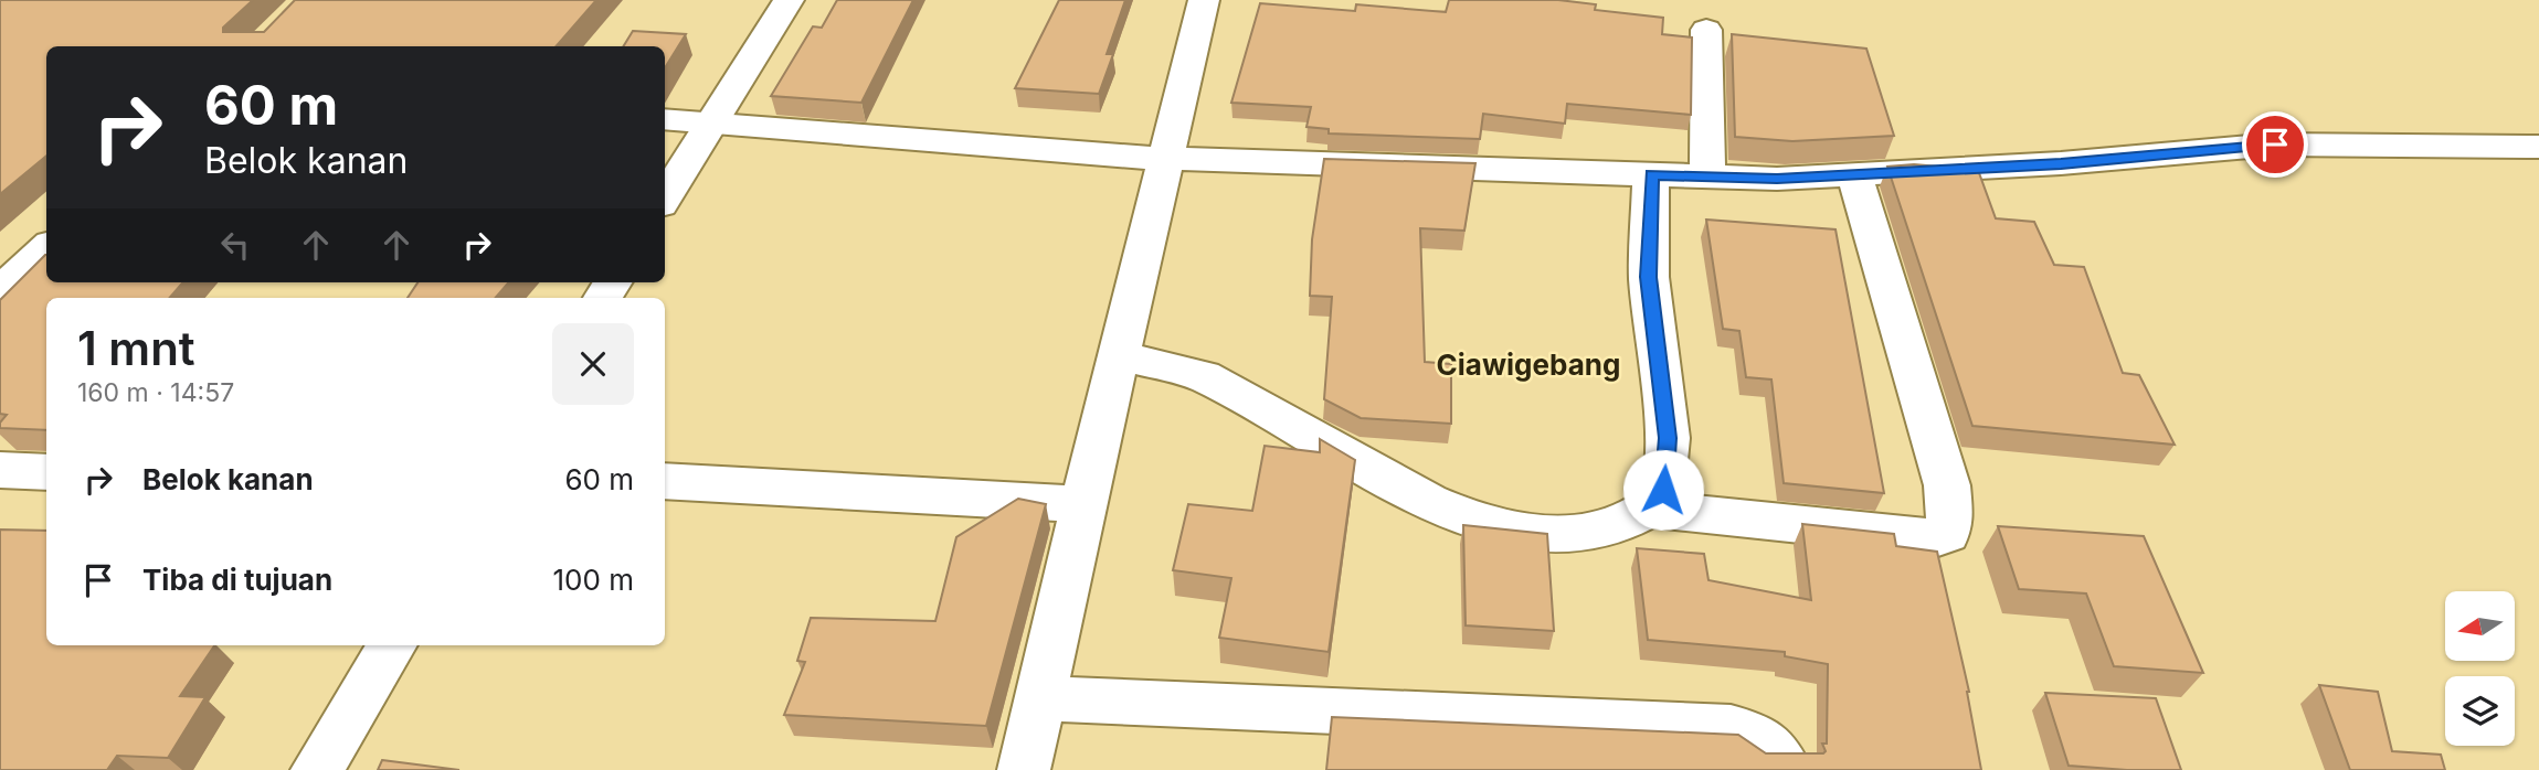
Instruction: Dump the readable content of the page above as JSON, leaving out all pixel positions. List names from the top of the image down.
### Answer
{
  "districts": ["Ciawigebang"],
  "north": "left",
  "page": {
    "turn": ["60 m", "Belok kanan"],
    "heading": ["1 mnt", "160 m · 14:57"],
    "list": [
      {
        "name": "Belok kanan",
        "value": "60 m"
      },
      {
        "name": "Tiba di tujuan",
        "value": "100 m"
      }
    ]
  }
}
